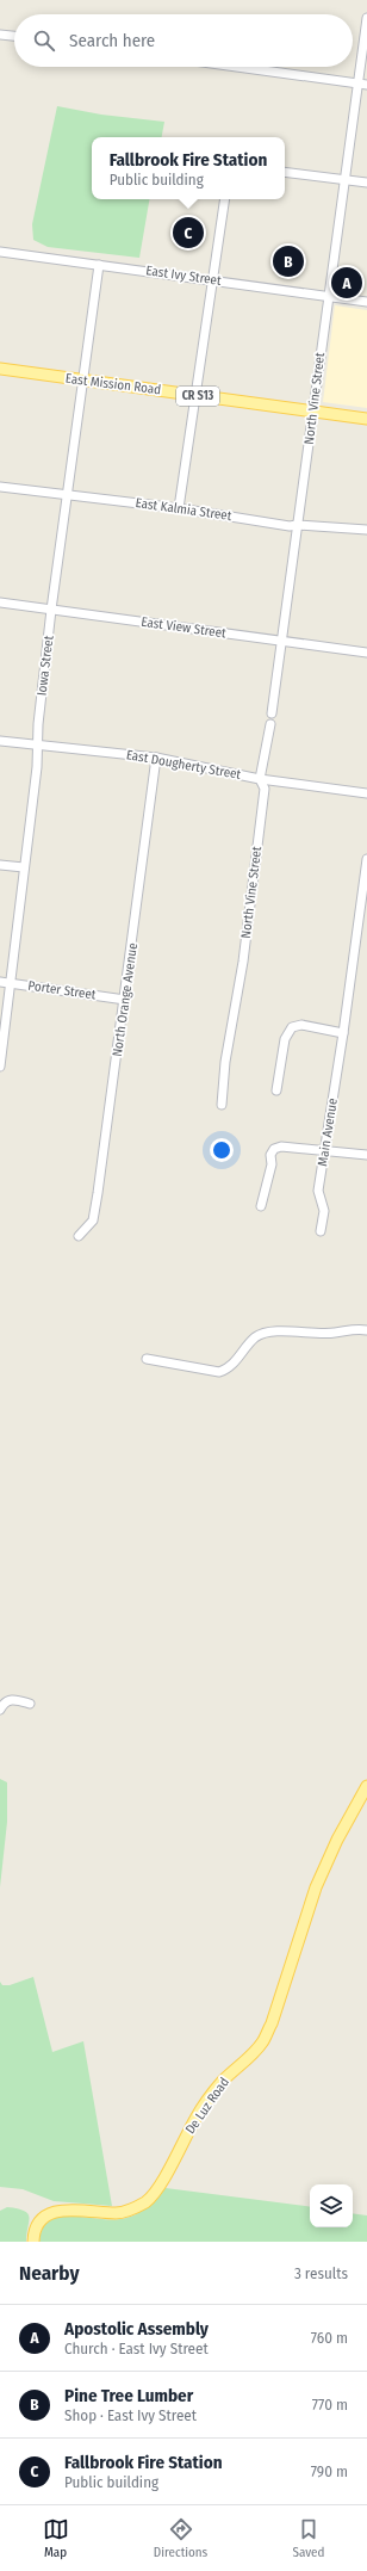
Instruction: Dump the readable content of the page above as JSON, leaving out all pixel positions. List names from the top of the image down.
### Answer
{
  "streets": {
    "main road": ["East Mission Road", "CR S13", "De Luz Road"],
    "street": [
      "East Ivy Street",
      "North Vine Street",
      "East Kalmia Street",
      "East View Street",
      "Iowa Street",
      "East Dougherty Street",
      "Porter Street",
      "North Orange Avenue",
      "Main Avenue"
    ]
  },
  "crossings": [
    ["East Ivy Street", "North Vine Street"],
    ["East Ivy Street", "Iowa Street"],
    ["East Mission Road", "North Vine Street"],
    ["East Mission Road", "Iowa Street"],
    ["North Vine Street", "East Kalmia Street"],
    ["North Vine Street", "East View Street"],
    ["North Vine Street", "East Dougherty Street"],
    ["East Kalmia Street", "Iowa Street"],
    ["East View Street", "Iowa Street"],
    ["Iowa Street", "East Dougherty Street"],
    ["Iowa Street", "Porter Street"],
    ["East Dougherty Street", "North Orange Avenue"],
    ["Porter Street", "North Orange Avenue"]
  ],
  "page": {
    "search": "Search here",
    "popup": ["Fallbrook Fire Station", "Public building"],
    "pins": ["C", "B", "A"],
    "heading": ["Nearby", "3 results"],
    "list": [
      {
        "mark": "A",
        "name": "Apostolic Assembly",
        "note": "Church · East Ivy Street",
        "value": "760 m"
      },
      {
        "mark": "B",
        "name": "Pine Tree Lumber",
        "note": "Shop · East Ivy Street",
        "value": "770 m"
      },
      {
        "mark": "C",
        "name": "Fallbrook Fire Station",
        "note": "Public building",
        "value": "790 m"
      }
    ],
    "nav": ["Map", "Directions", "Saved"]
  }
}
